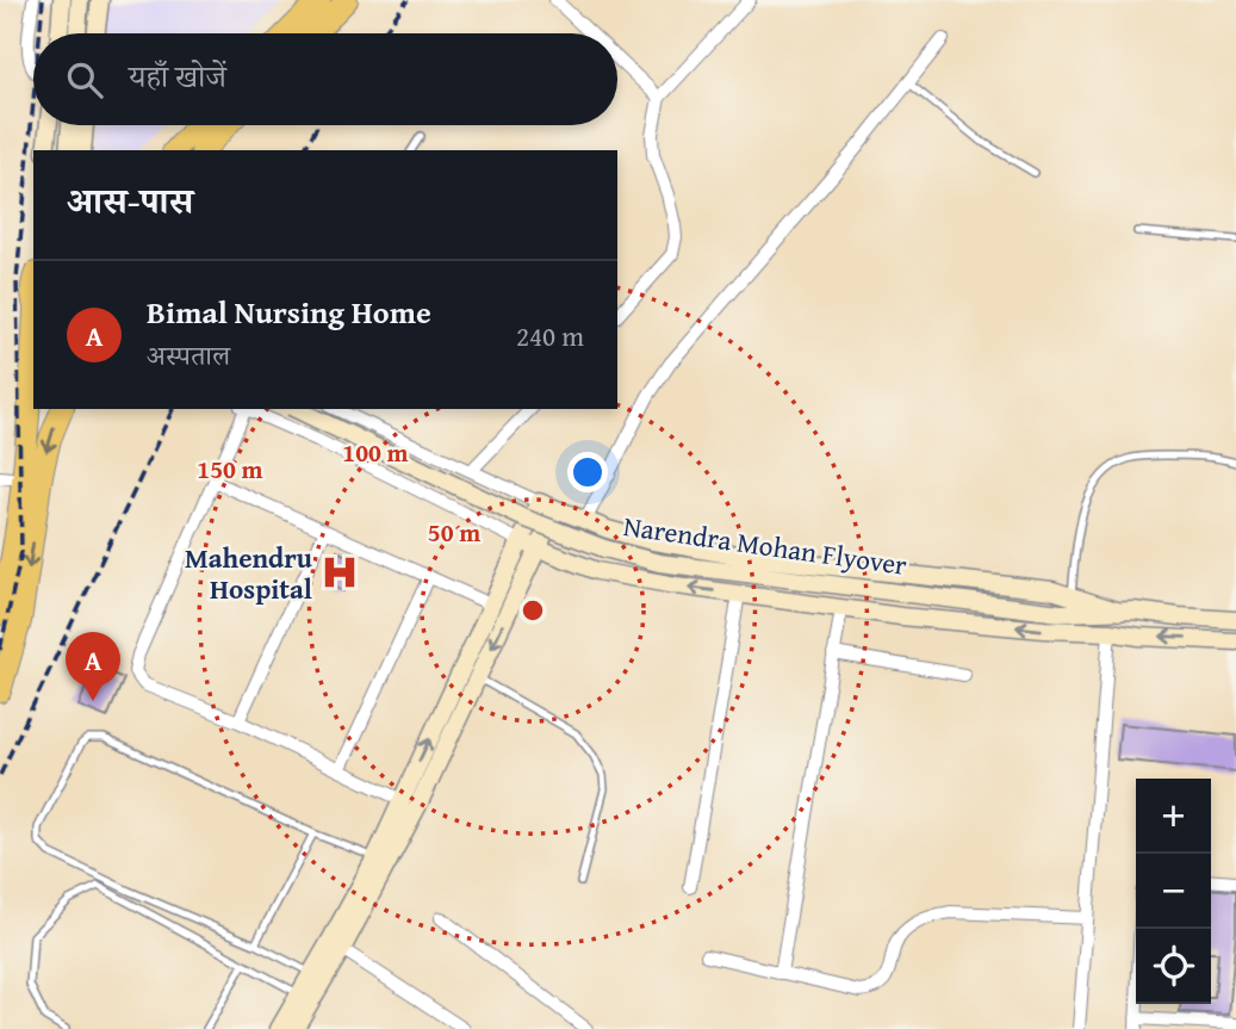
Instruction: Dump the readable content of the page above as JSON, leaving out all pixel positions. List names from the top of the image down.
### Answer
{
  "streets": {
    "street": ["Narendra Mohan Flyover"]
  },
  "places": {
    "hospital": ["Mahendru Hospital"]
  },
  "page": {
    "search": "यहाँ खोजें",
    "heading": "आस-पास",
    "list": [
      {
        "mark": "A",
        "name": "Bimal Nursing Home",
        "note": "अस्पताल",
        "value": "240 m"
      }
    ],
    "pins": "A",
    "map_buttons": ["+", "−"]
  },
  "rings": ["100 m", "150 m", "50 m"]
}
